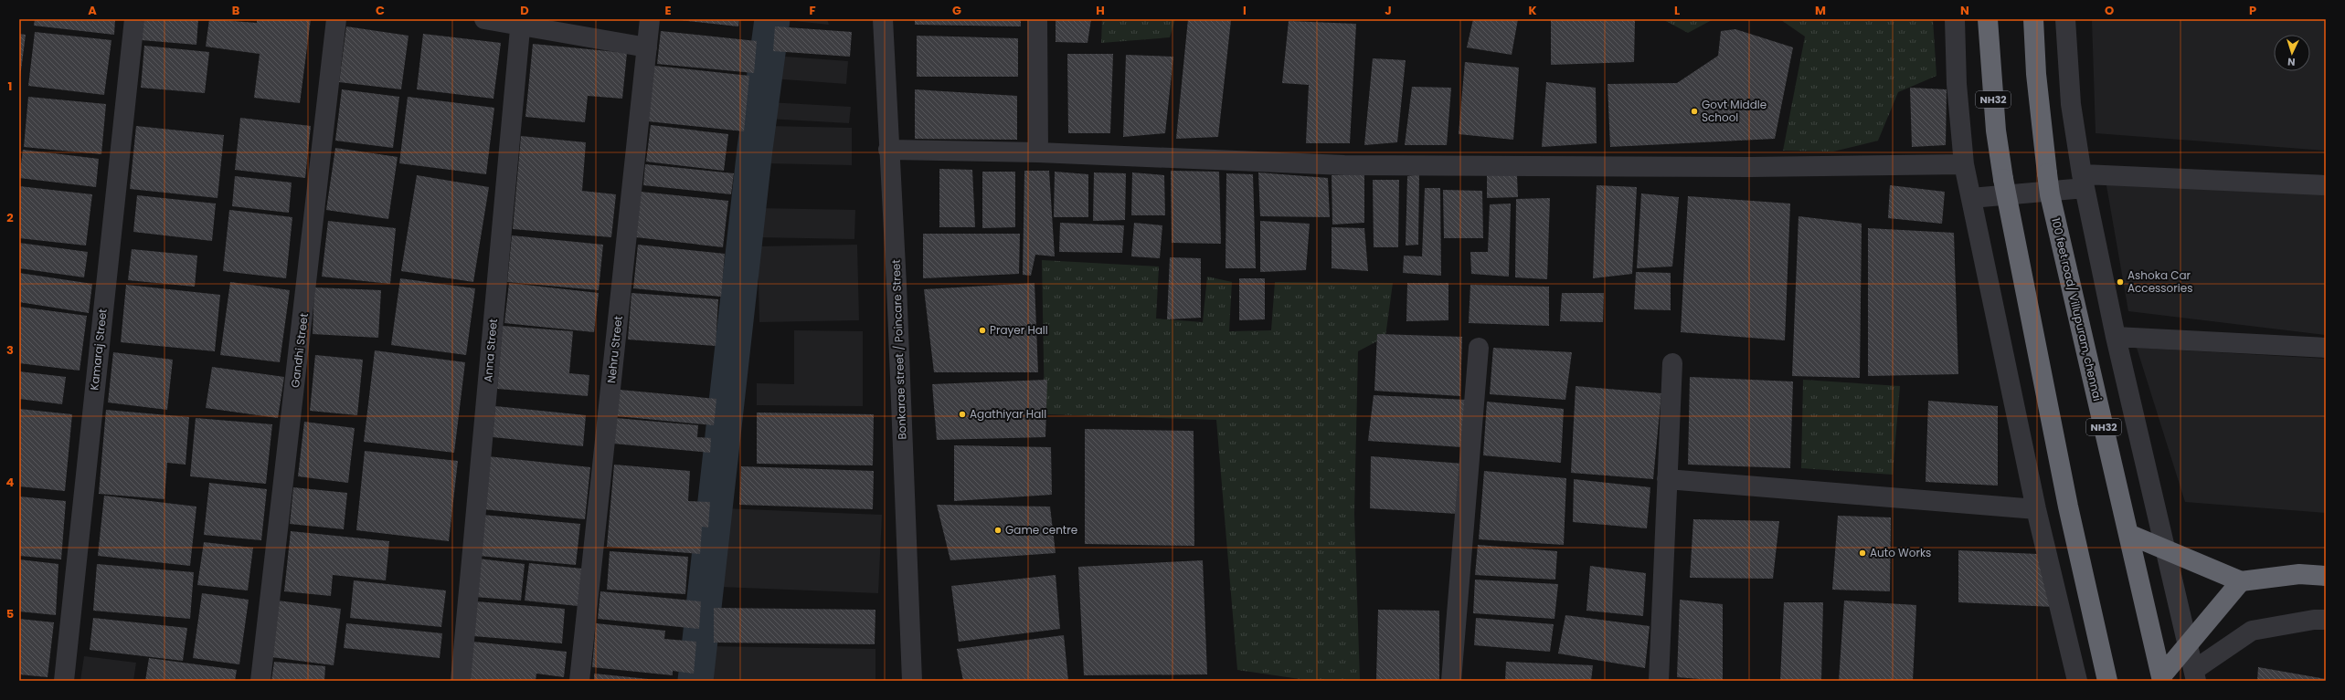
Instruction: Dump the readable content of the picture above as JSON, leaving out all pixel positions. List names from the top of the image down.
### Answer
{
  "streets": {
    "highway": ["NH32", "100 feet road/ Villupuram, chennai"],
    "street": [
      "Kamaraj Street",
      "Nehru Street",
      "Bonkarae street / Poincare Street",
      "Gandhi Street",
      "Anna Street"
    ]
  },
  "places": [
    "Govt Middle School",
    "Ashoka Car Accessories",
    "Prayer Hall",
    "Agathiyar Hall",
    "Game centre",
    "Auto Works"
  ],
  "north": "bottom",
  "grid": {
    "columns": [
      "A",
      "B",
      "C",
      "D",
      "E",
      "F",
      "G",
      "H",
      "I",
      "J",
      "K",
      "L",
      "M",
      "N",
      "O",
      "P"
    ],
    "rows": [
      "1",
      "2",
      "3",
      "4",
      "5"
    ]
  }
}
